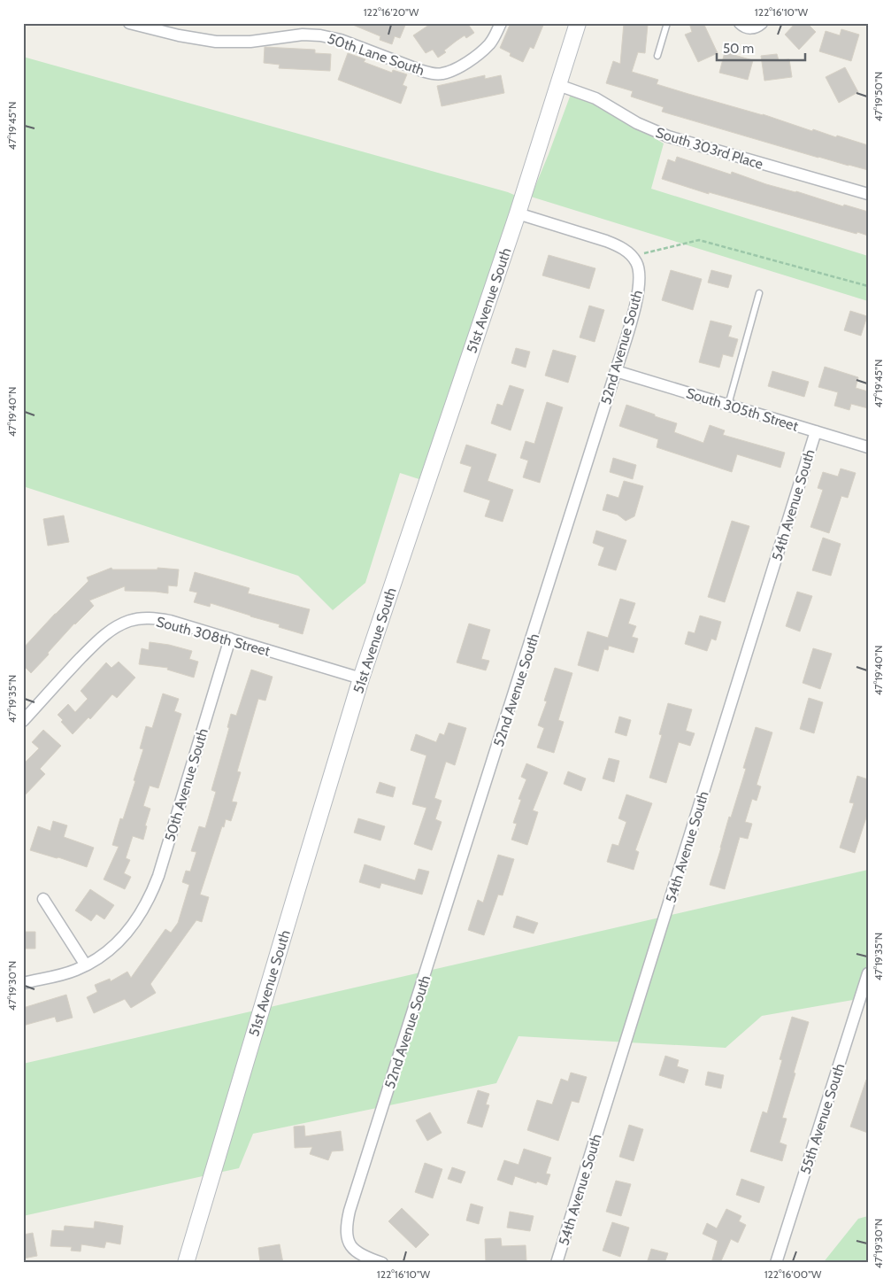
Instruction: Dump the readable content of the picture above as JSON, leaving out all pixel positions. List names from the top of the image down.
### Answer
{
  "streets": {
    "main road": ["51st Avenue South"],
    "street": [
      "50th Lane South",
      "South 303rd Place",
      "52nd Avenue South",
      "South 305th Street",
      "54th Avenue South",
      "South 308th Street",
      "50th Avenue South",
      "55th Avenue South"
    ]
  },
  "crossings": [
    ["South 303rd Place", "51st Avenue South"],
    ["51st Avenue South", "South 308th Street"],
    ["52nd Avenue South", "South 305th Street"],
    ["South 305th Street", "54th Avenue South"],
    ["South 308th Street", "50th Avenue South"]
  ],
  "scale_bar": "50 m",
  "coordinates": [
    "122°16'20\"W",
    "122°16'10\"W",
    "47°19'50\"N",
    "47°19'45\"N",
    "47°19'40\"N",
    "47°19'35\"N",
    "47°19'30\"N",
    "122°16'00\"W"
  ]
}
